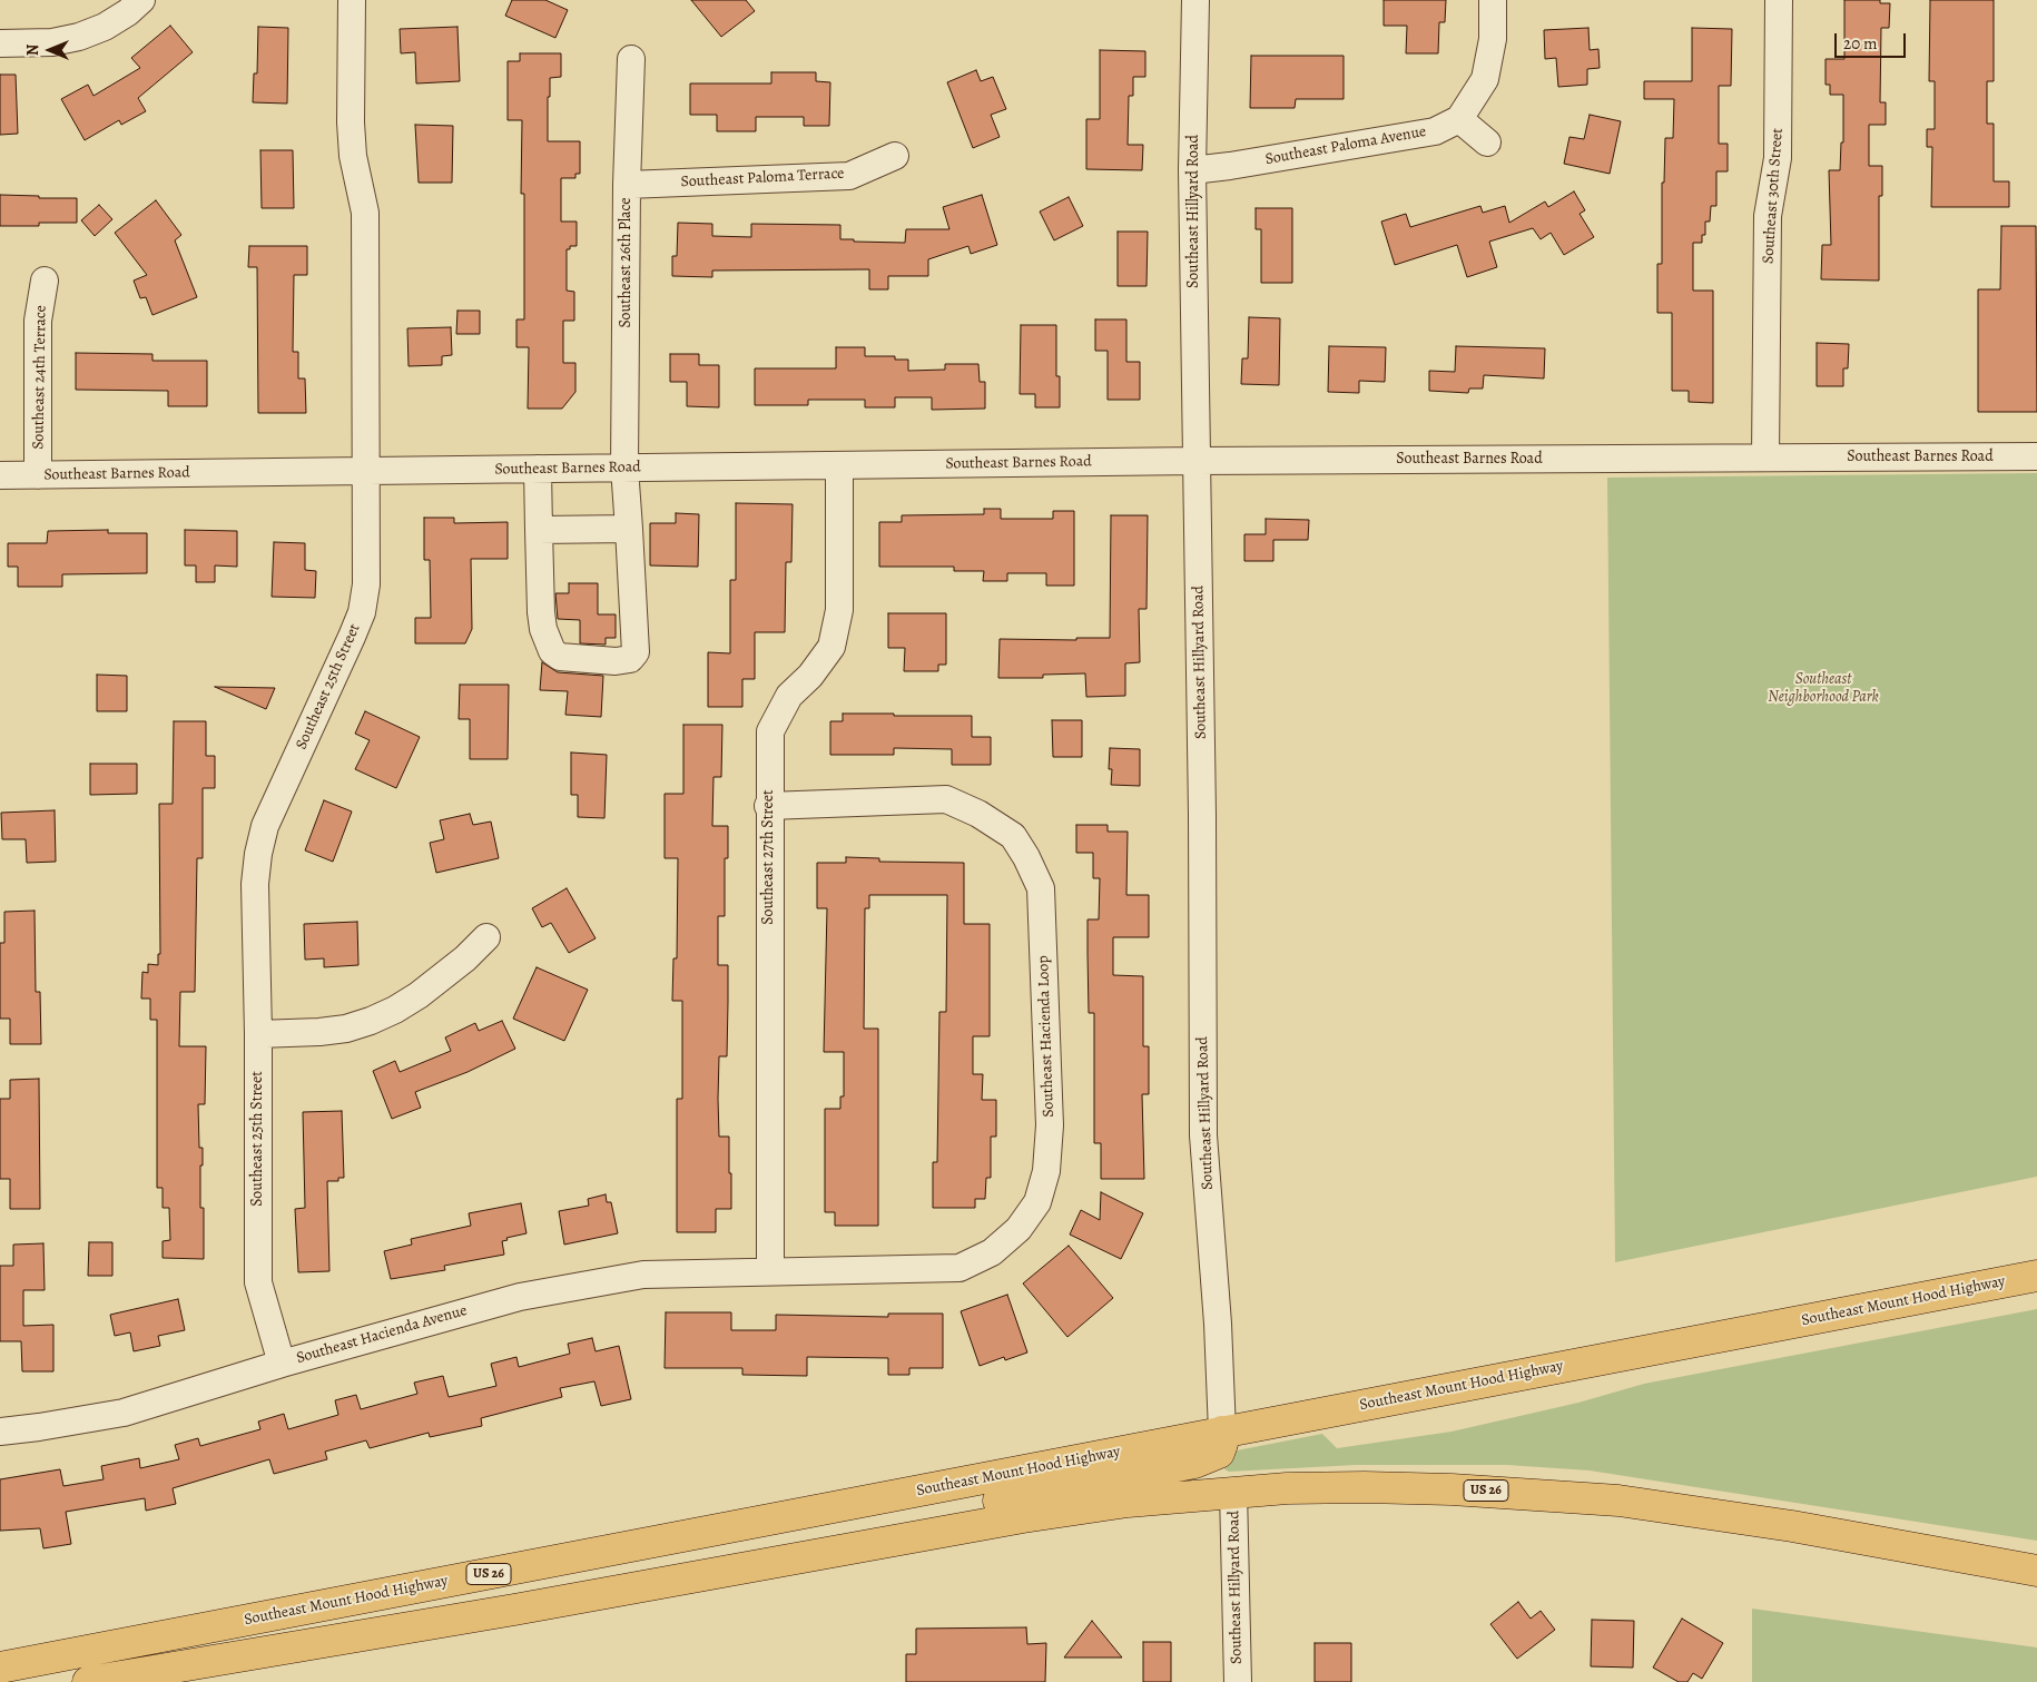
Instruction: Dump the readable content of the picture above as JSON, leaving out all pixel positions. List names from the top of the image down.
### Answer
{
  "streets": {
    "highway": ["Southeast Mount Hood Highway", "US 26"],
    "street": [
      "Southeast Paloma Avenue",
      "Southeast Paloma Terrace",
      "Southeast 30th Street",
      "Southeast Hillyard Road",
      "Southeast 26th Place",
      "Southeast 24th Terrace",
      "Southeast Barnes Road",
      "Southeast 25th Street",
      "Southeast 27th Street",
      "Southeast Hacienda Loop",
      "Southeast Hacienda Avenue"
    ]
  },
  "crossings": [
    ["Southeast Paloma Avenue", "Southeast Hillyard Road"],
    ["Southeast Paloma Terrace", "Southeast 26th Place"],
    ["Southeast 30th Street", "Southeast Barnes Road"],
    ["Southeast Hillyard Road", "Southeast Barnes Road"],
    ["Southeast Hillyard Road", "Southeast Mount Hood Highway"],
    ["Southeast Hillyard Road", "US 26"],
    ["Southeast 26th Place", "Southeast Barnes Road"],
    ["Southeast 24th Terrace", "Southeast Barnes Road"],
    ["Southeast Barnes Road", "Southeast 25th Street"],
    ["Southeast Barnes Road", "Southeast 27th Street"],
    ["Southeast 25th Street", "Southeast Hacienda Avenue"],
    ["Southeast 27th Street", "Southeast Hacienda Loop"],
    ["Southeast 27th Street", "Southeast Hacienda Avenue"],
    ["Southeast Hacienda Loop", "Southeast Hacienda Avenue"]
  ],
  "parks": ["Southeast Neighborhood Park"],
  "scale_bar": "20 m",
  "north": "left"
}
